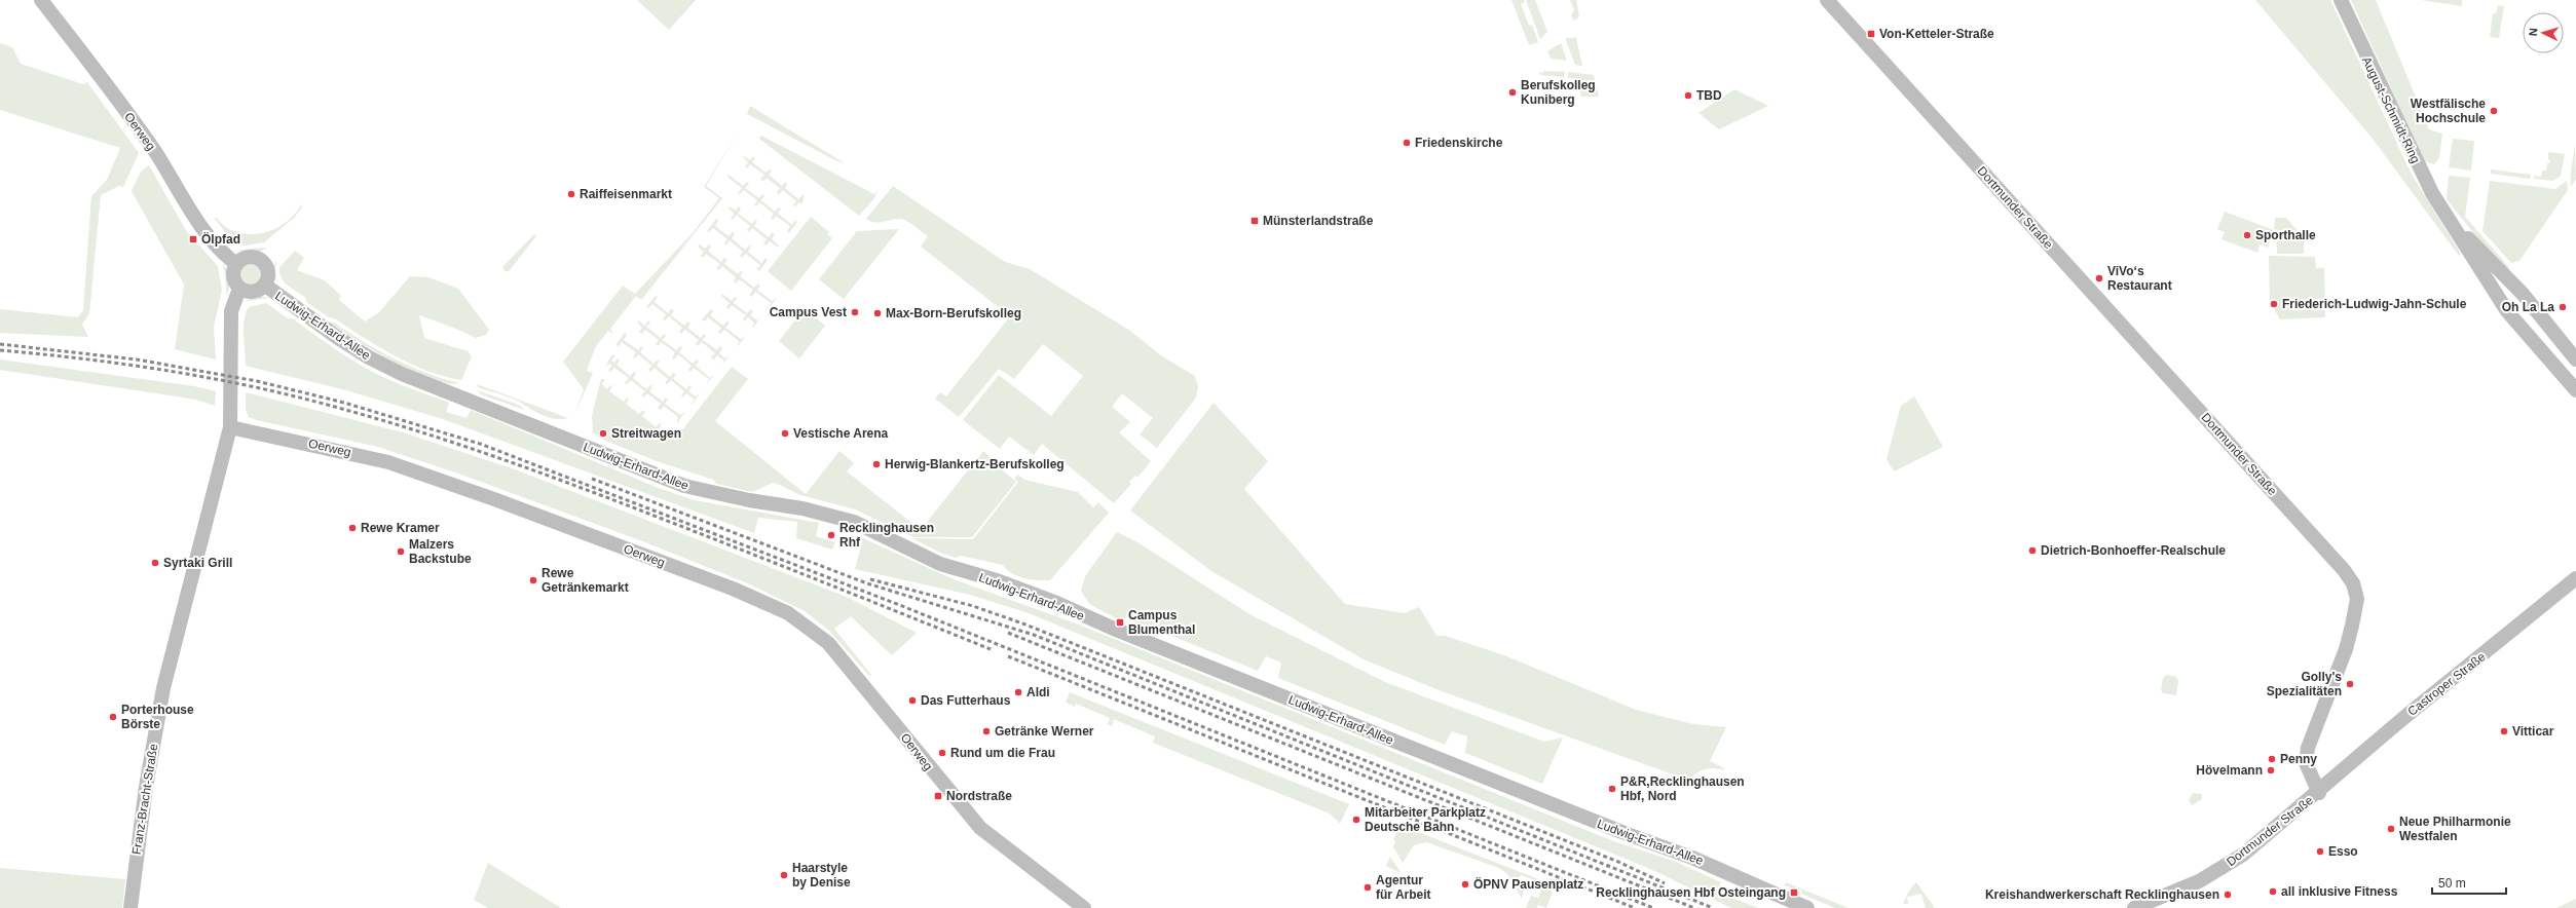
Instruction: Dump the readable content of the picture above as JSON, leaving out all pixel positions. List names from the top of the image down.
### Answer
{
  "streets": {
    "main road": [
      "August-Schmidt-Ring",
      "Oerweg",
      "Dortmunder Straße",
      "Ludwig-Erhard-Allee",
      "Castroper Straße",
      "Franz-Bracht-Straße"
    ]
  },
  "crossings": [
    ["Oerweg", "Ludwig-Erhard-Allee"],
    ["Oerweg", "Franz-Bracht-Straße"],
    ["Dortmunder Straße", "Castroper Straße"]
  ],
  "places": {
    "transit": [
      "Von-Ketteler-Straße",
      "Münsterlandstraße",
      "Ölpfad",
      "Campus Blumenthal",
      "Nordstraße",
      "Recklinghausen Hbf Osteingang"
    ],
    "other": [
      "Berufskolleg Kuniberg",
      "TBD",
      "Westfälische Hochschule",
      "Friedenskirche",
      "Raiffeisenmarkt",
      "Sporthalle",
      "ViVo‘s Restaurant",
      "Friederich-Ludwig-Jahn-Schule",
      "Oh La La",
      "Campus Vest",
      "Max-Born-Berufskolleg",
      "Streitwagen",
      "Vestische Arena",
      "Herwig-Blankertz-Berufskolleg",
      "Rewe Kramer",
      "Recklinghausen Rhf",
      "Dietrich-Bonhoeffer-Realschule",
      "Malzers Backstube",
      "Syrtaki Grill",
      "Rewe Getränkemarkt",
      "Golly's Spezialitäten",
      "Aldi",
      "Das Futterhaus",
      "Porterhouse Börste",
      "Getränke Werner",
      "Vitticar",
      "Rund um die Frau",
      "Penny",
      "Hövelmann",
      "P&R,Recklinghausen Hbf, Nord",
      "Mitarbeiter Parkplatz Deutsche Bahn",
      "Neue Philharmonie Westfalen",
      "Esso",
      "Haarstyle by Denise",
      "ÖPNV Pausenplatz",
      "Agentur für Arbeit",
      "all inklusive Fitness",
      "Kreishandwerkerschaft Recklinghausen"
    ]
  },
  "scale_bar": "50 m",
  "north": "left"
}
